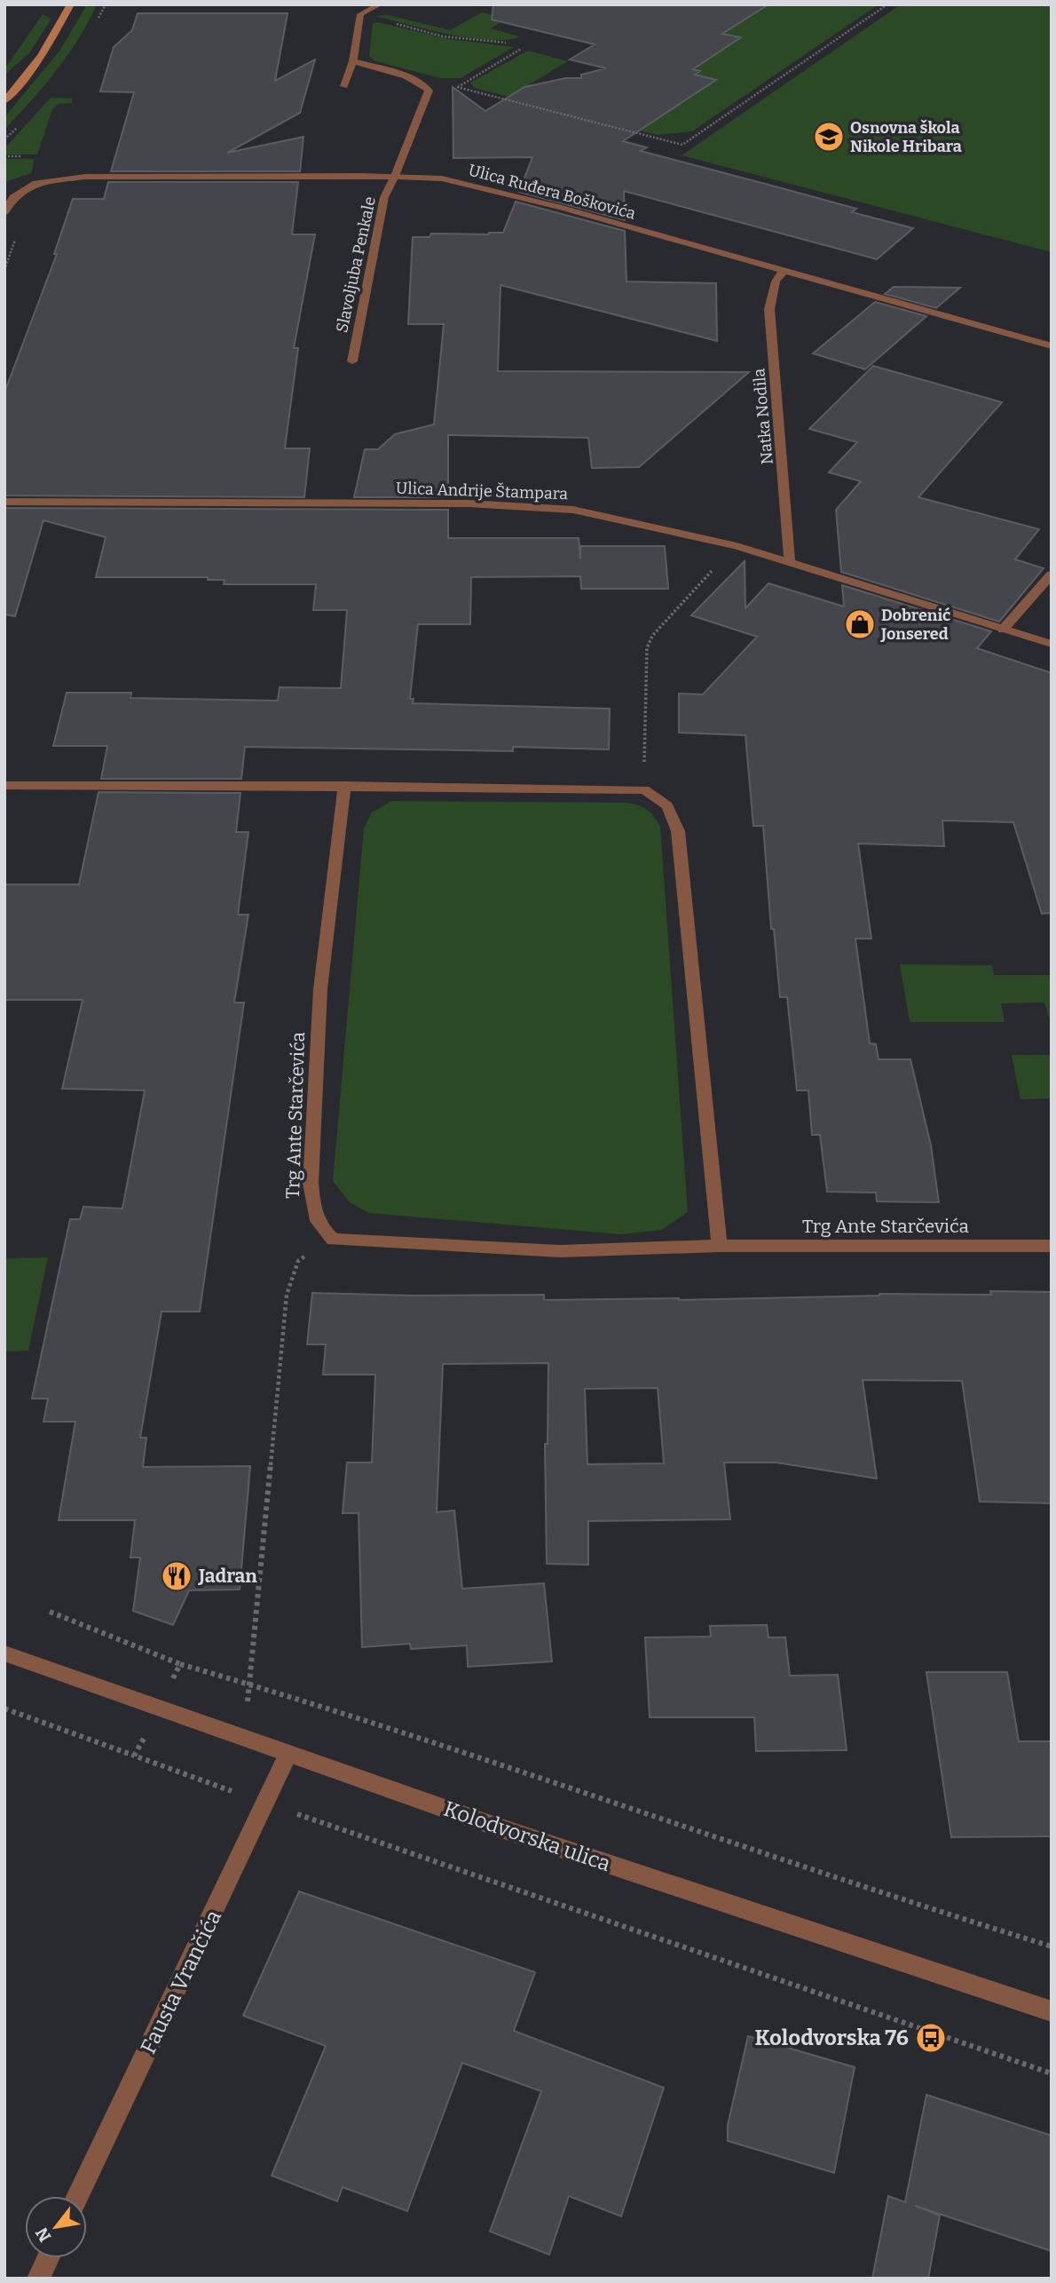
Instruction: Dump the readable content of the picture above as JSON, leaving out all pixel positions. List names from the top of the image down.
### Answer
{
  "streets": {
    "street": [
      "Ulica Ruđera Boškovića",
      "Slavoljuba Penkale",
      "Natka Nodila",
      "Ulica Andrije Štampara",
      "Trg Ante Starčevića",
      "Kolodvorska ulica",
      "Fausta Vrančića"
    ]
  },
  "crossings": [
    ["Ulica Ruđera Boškovića", "Slavoljuba Penkale"],
    ["Ulica Ruđera Boškovića", "Natka Nodila"],
    ["Natka Nodila", "Ulica Andrije Štampara"],
    ["Kolodvorska ulica", "Fausta Vrančića"]
  ],
  "places": {
    "school or university": ["Osnovna škola Nikole Hribara"],
    "shop": ["Dobrenić Jonsered"],
    "restaurant": ["Jadran"],
    "bus stop": ["Kolodvorska 76"]
  },
  "north": "bottom left"
}
